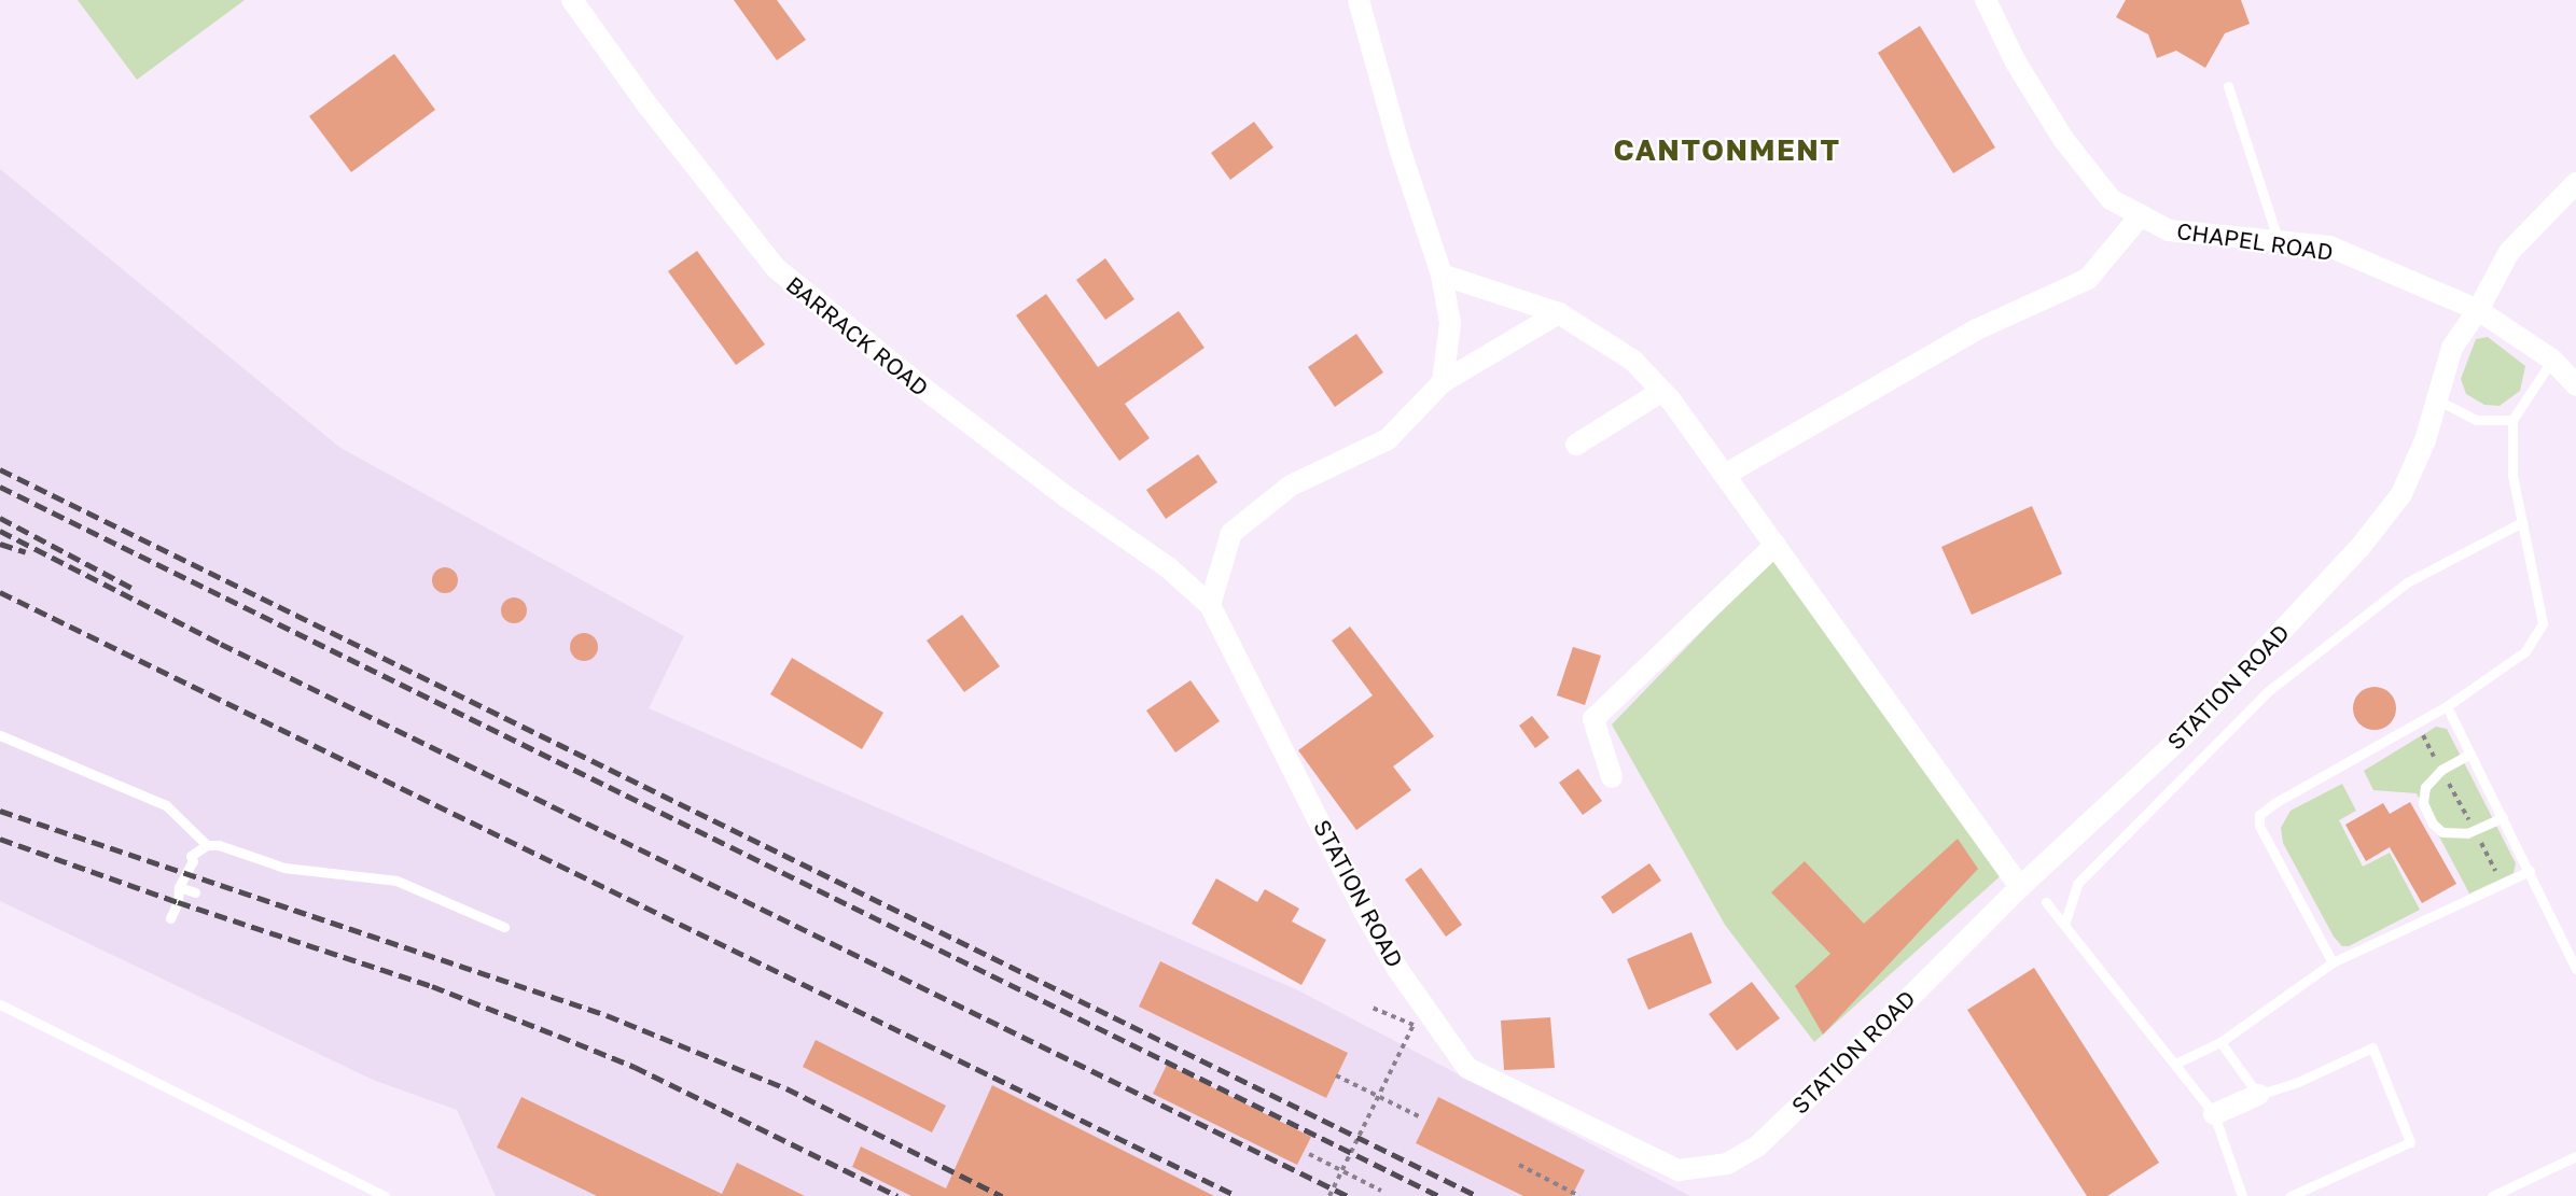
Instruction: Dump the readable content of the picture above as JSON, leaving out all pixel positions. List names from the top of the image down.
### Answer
{
  "streets": {
    "street": ["CHAPEL ROAD", "BARRACK ROAD", "STATION ROAD"]
  },
  "crossings": [
    ["CHAPEL ROAD", "STATION ROAD"],
    ["BARRACK ROAD", "STATION ROAD"]
  ],
  "districts": ["CANTONMENT"]
}
